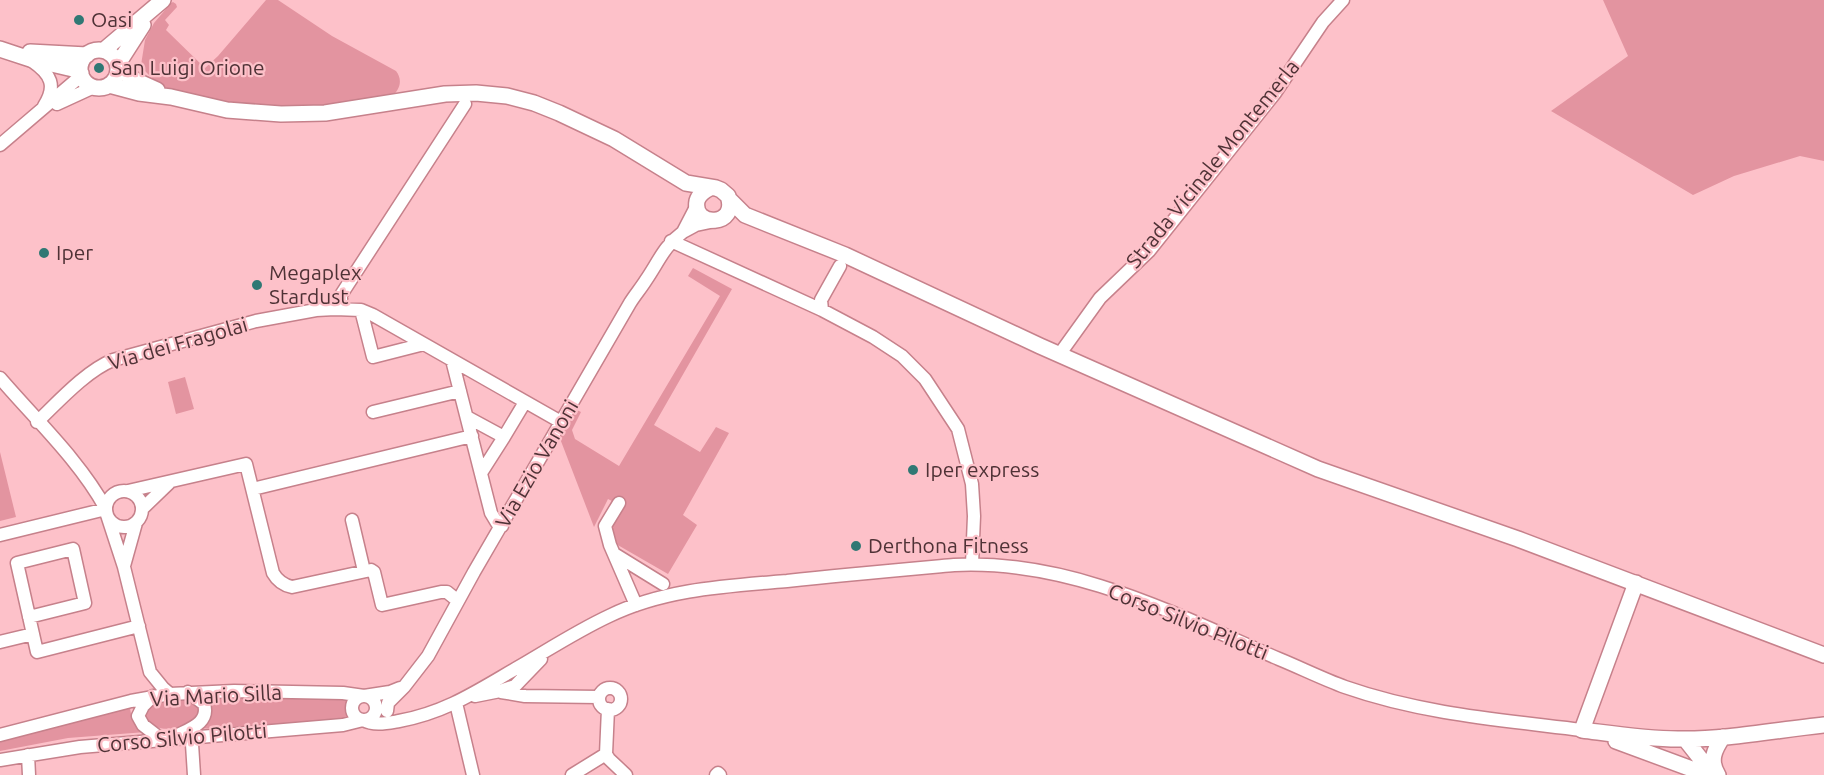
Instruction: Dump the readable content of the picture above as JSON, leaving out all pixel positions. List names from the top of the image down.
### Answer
{
  "streets": {
    "main road": ["Corso Silvio Pilotti"],
    "street": [
      "Strada Vicinale Montemerla",
      "Via dei Fragolai",
      "Via Ezio Vanoni",
      "Via Mario Silla"
    ]
  },
  "crossings": [
    ["Via dei Fragolai", "Via Ezio Vanoni"],
    ["Corso Silvio Pilotti", "Via Mario Silla"]
  ],
  "places": [
    "Oasi",
    "San Luigi Orione",
    "Iper",
    "Megaplex Stardust",
    "Iper express",
    "Derthona Fitness"
  ]
}
